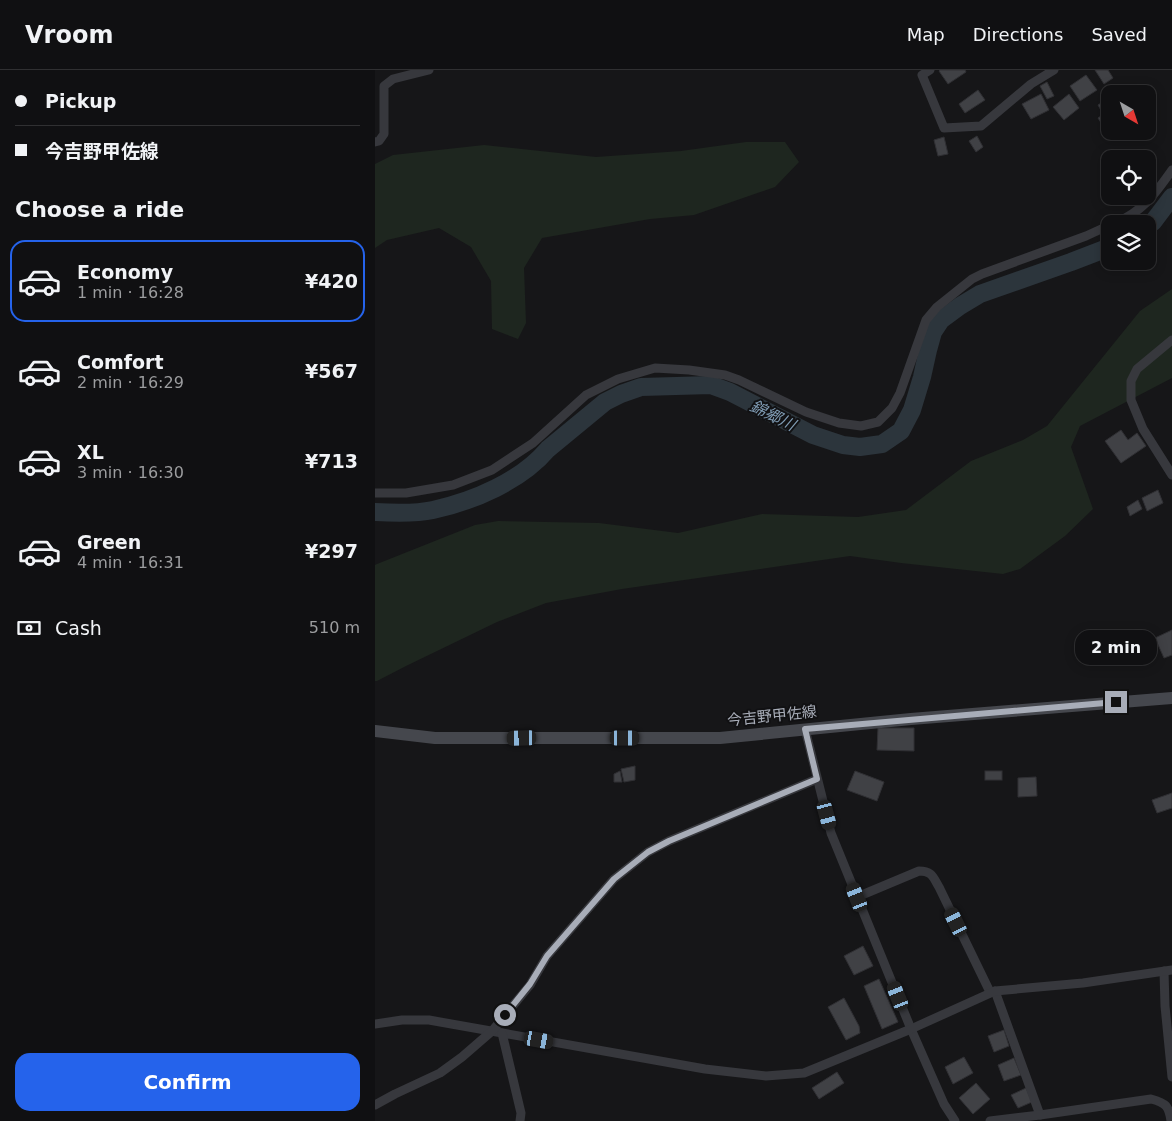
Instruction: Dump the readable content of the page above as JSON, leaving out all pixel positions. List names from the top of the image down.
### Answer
{
  "streets": {
    "main road": ["今吉野甲佐線"]
  },
  "water": ["錦郷川"],
  "north": "bottom right",
  "page": {
    "header": "Vroom",
    "nav": ["Map", "Directions", "Saved"],
    "banner": ["Pickup", "今吉野甲佐線"],
    "heading": "Choose a ride",
    "list": [
      {
        "name": "Economy",
        "note": "1 min · 16:28",
        "value": "¥420"
      },
      {
        "name": "Comfort",
        "note": "2 min · 16:29",
        "value": "¥567"
      },
      {
        "name": "XL",
        "note": "3 min · 16:30",
        "value": "¥713"
      },
      {
        "name": "Green",
        "note": "4 min · 16:31",
        "value": "¥297"
      }
    ],
    "pay": ["Cash", "510 m"],
    "bubble": "2 min",
    "buttons": "Confirm"
  }
}
